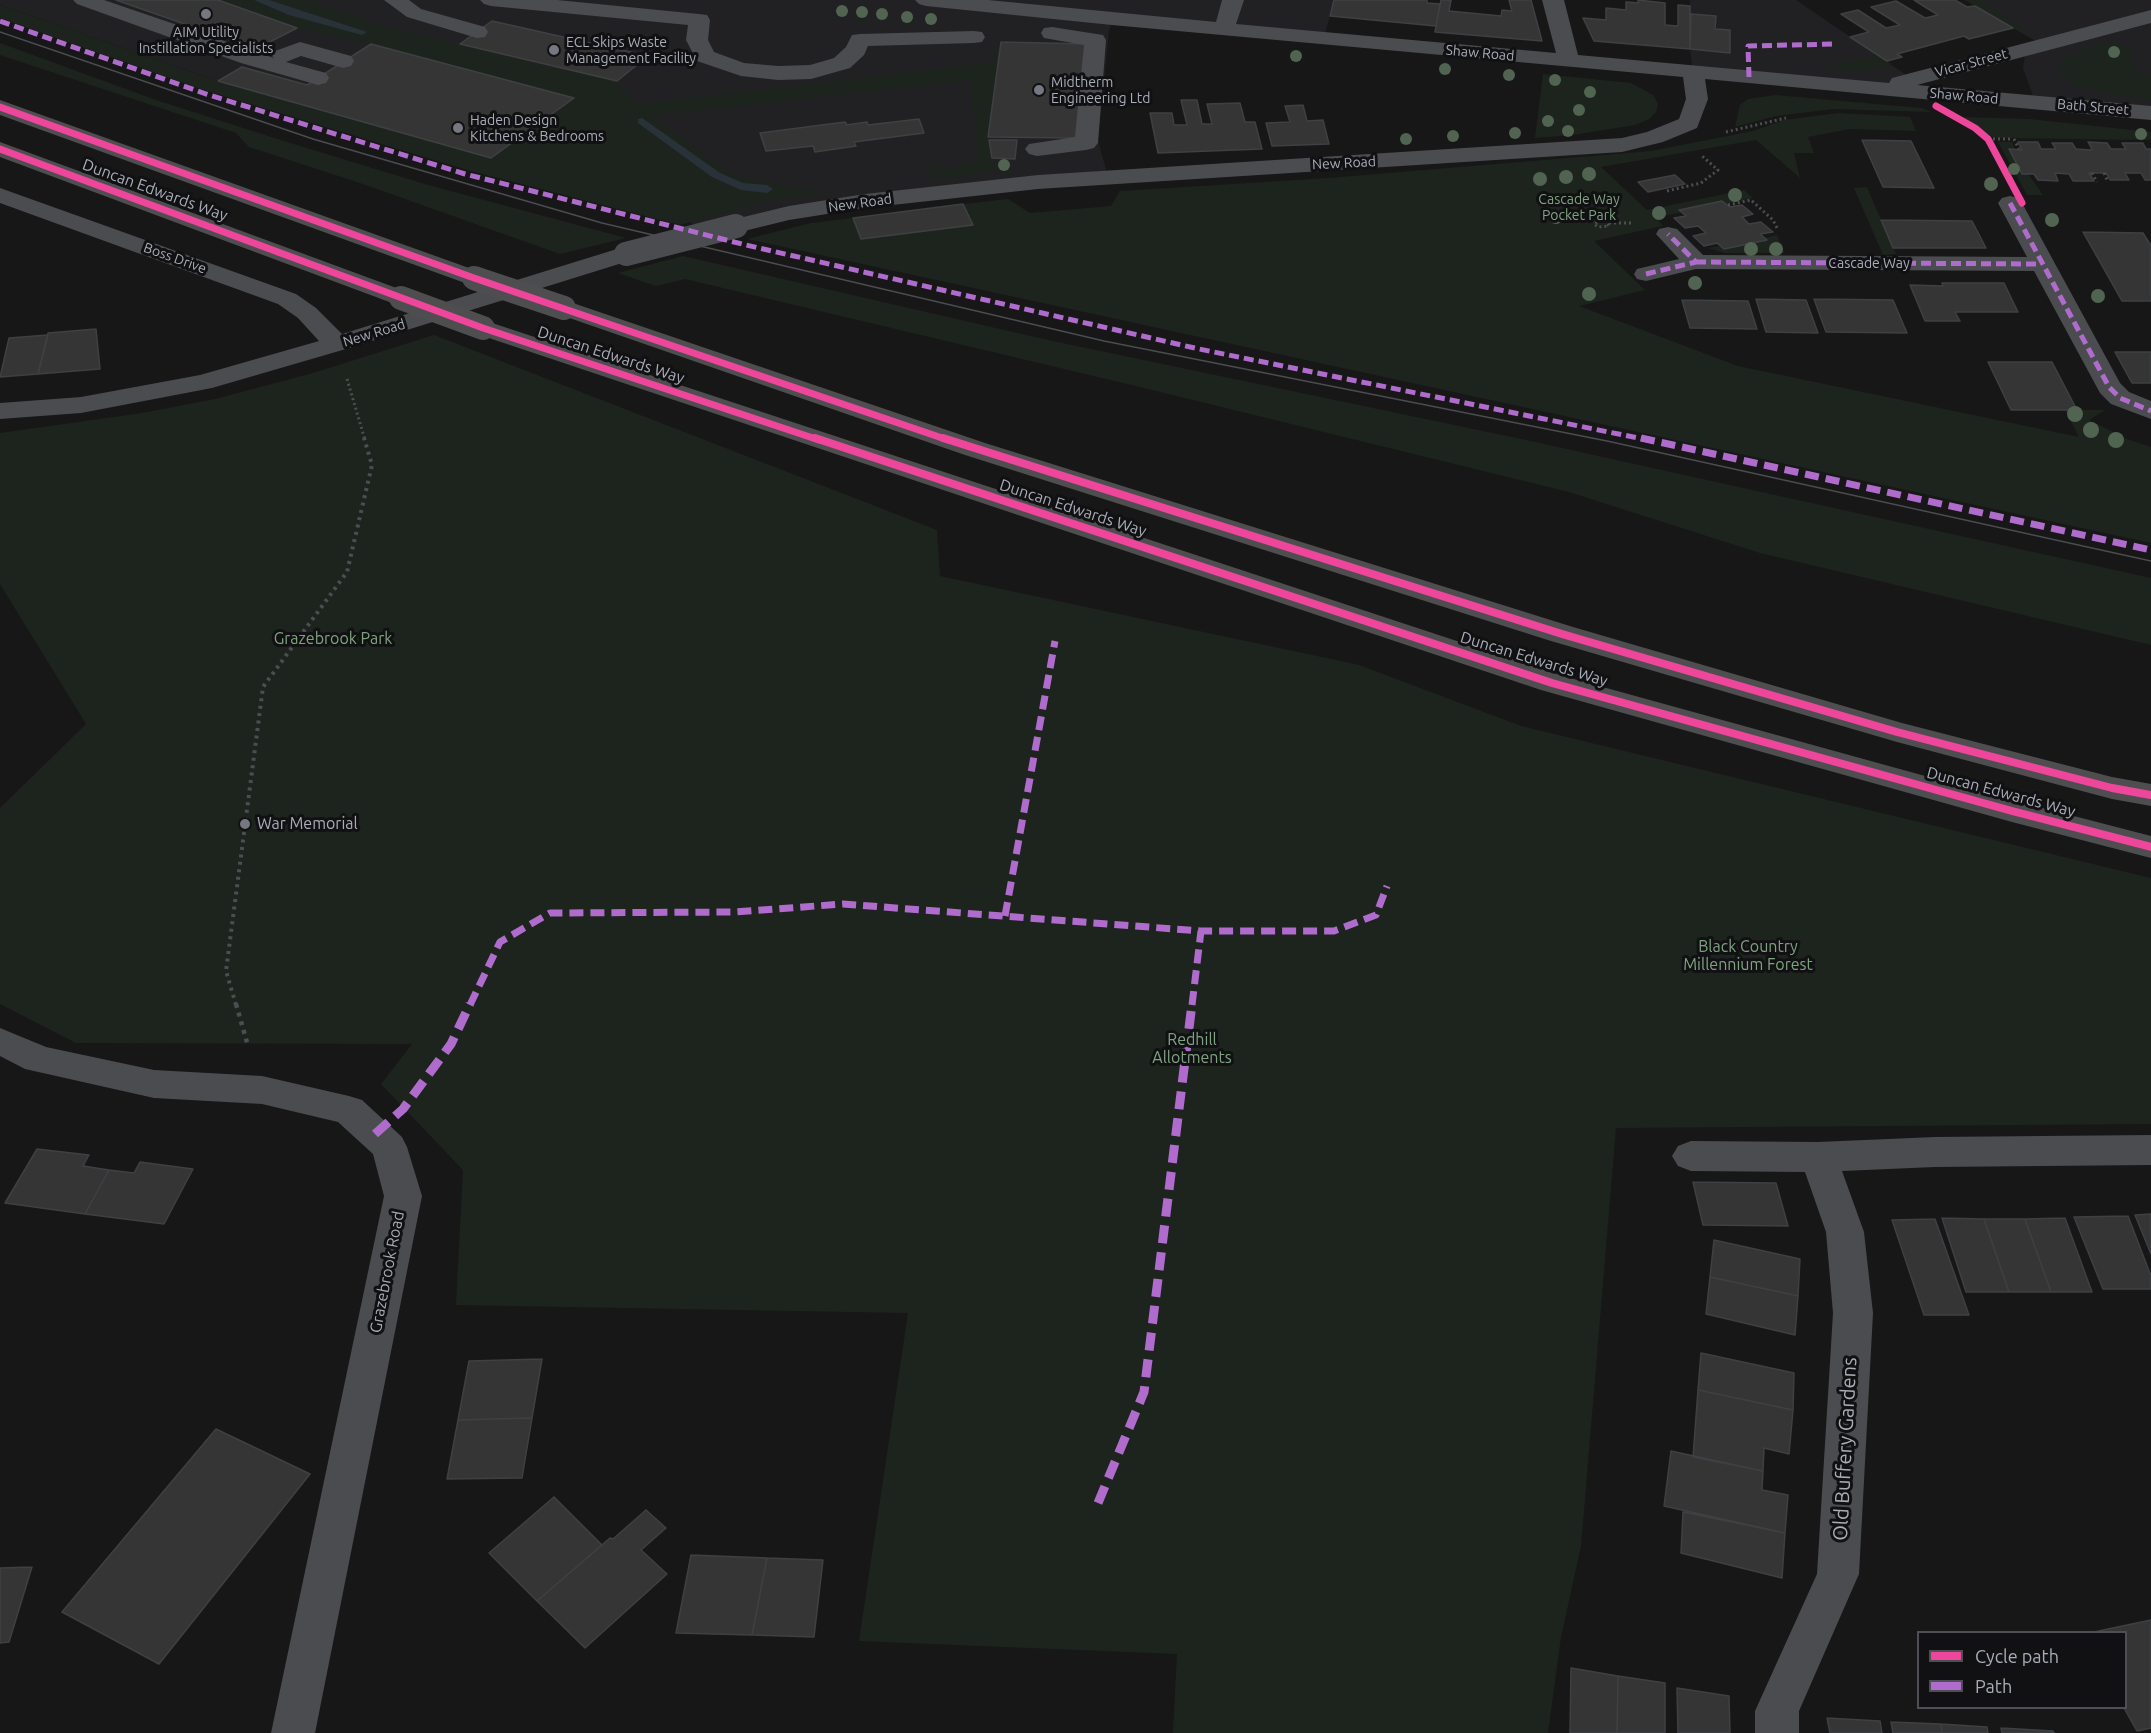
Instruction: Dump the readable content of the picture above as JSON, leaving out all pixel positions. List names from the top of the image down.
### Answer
{
  "streets": {
    "highway": ["Duncan Edwards Way"],
    "street": [
      "Shaw Road",
      "Vicar Street",
      "Bath Street",
      "New Road",
      "Boss Drive",
      "Cascade Way",
      "Grazebrook Road",
      "Old Buffery Gardens"
    ]
  },
  "crossings": [
    ["Shaw Road", "Vicar Street"],
    ["Shaw Road", "Bath Street"],
    ["Shaw Road", "New Road"],
    ["New Road", "Boss Drive"]
  ],
  "parks": [
    "Cascade Way Pocket Park",
    "Grazebrook Park",
    "Black Country Millennium Forest",
    "Redhill Allotments"
  ],
  "places": [
    "AIM Utility Instillation Specialists",
    "ECL Skips Waste Management Facility",
    "Midtherm Engineering Ltd",
    "Haden Design Kitchens & Bedrooms",
    "War Memorial"
  ],
  "legend": ["Cycle path", "Path"]
}
